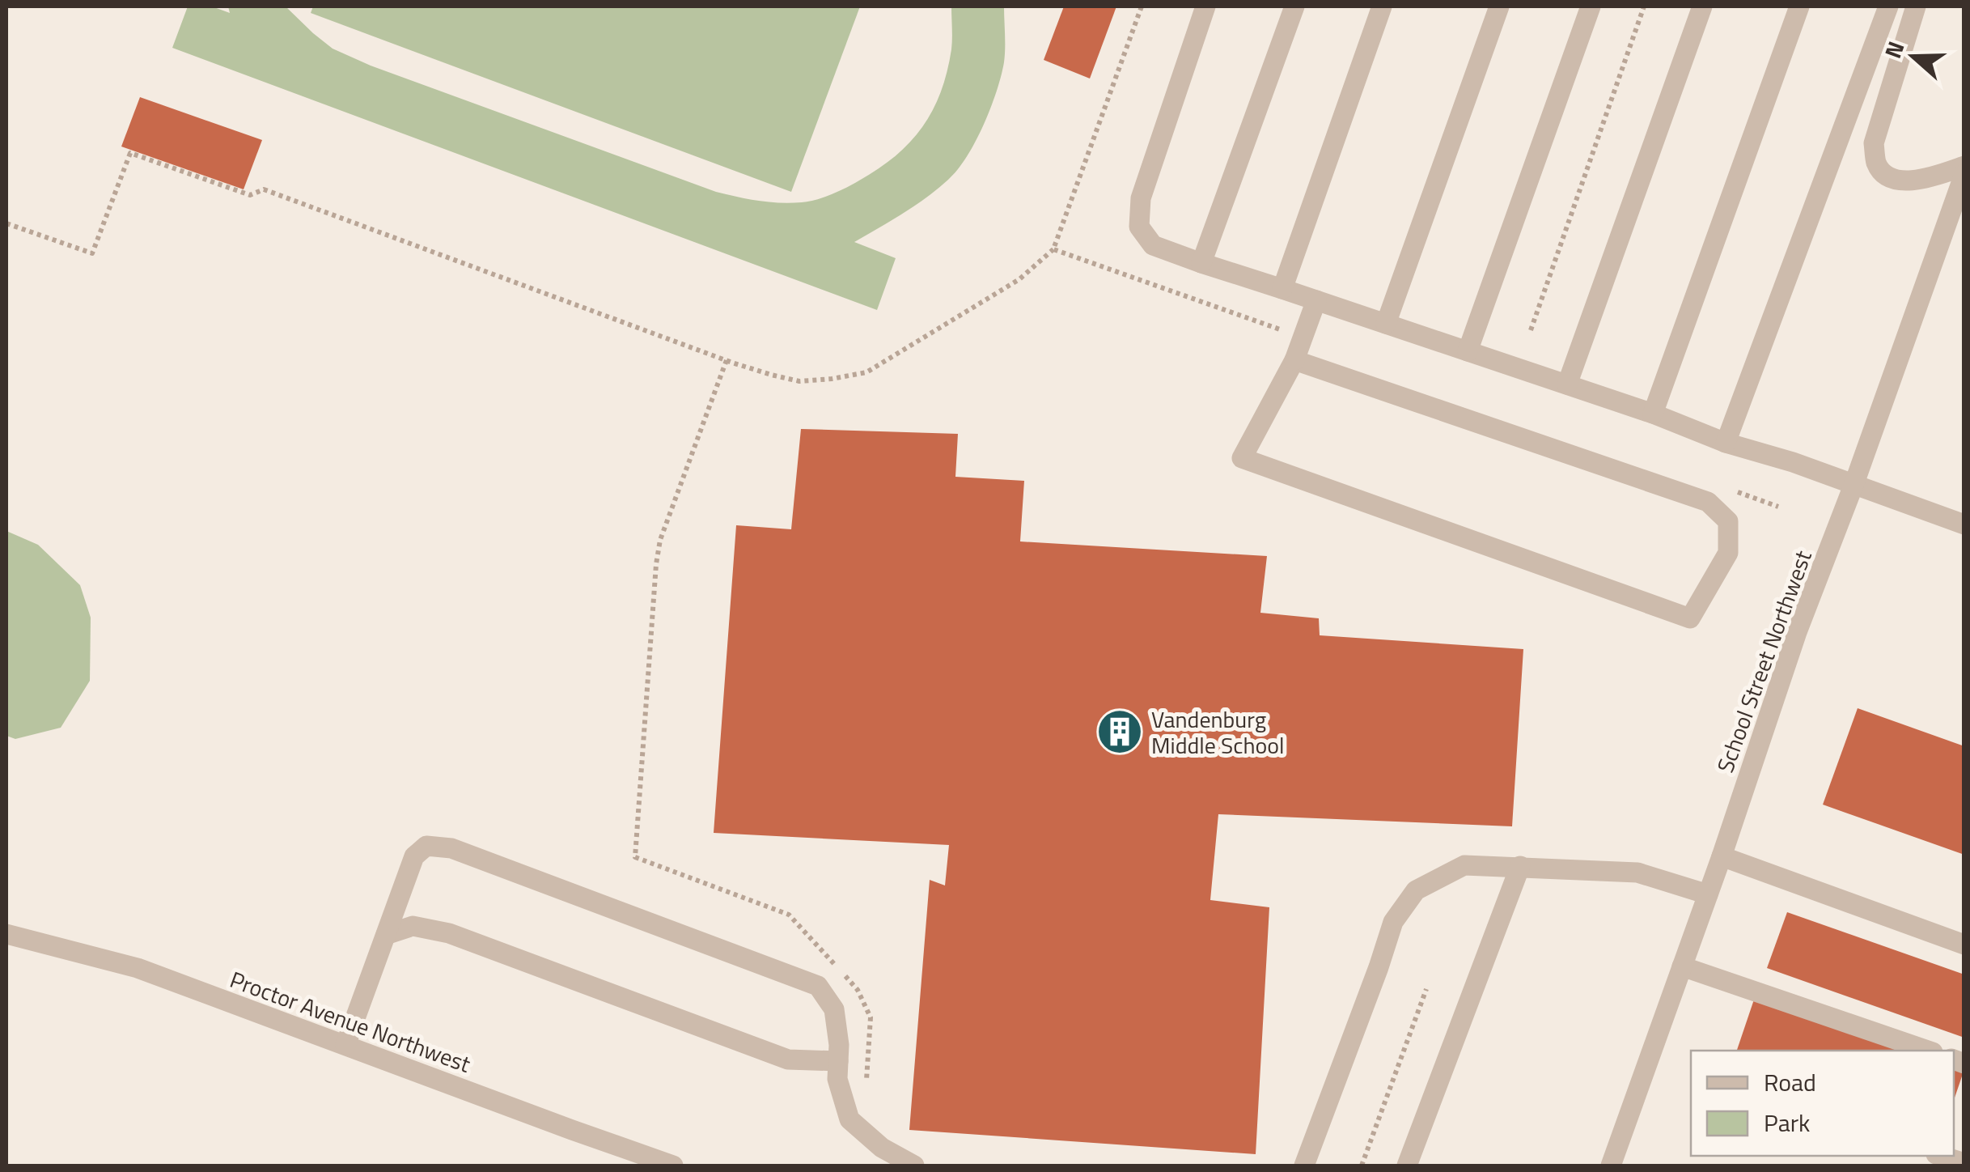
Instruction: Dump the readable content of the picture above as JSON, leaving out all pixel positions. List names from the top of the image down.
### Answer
{
  "streets": {
    "street": ["School Street Northwest", "Proctor Avenue Northwest"]
  },
  "places": {
    "building": ["Vandenburg Middle School"]
  },
  "legend": ["Road", "Park"],
  "north": "left"
}
